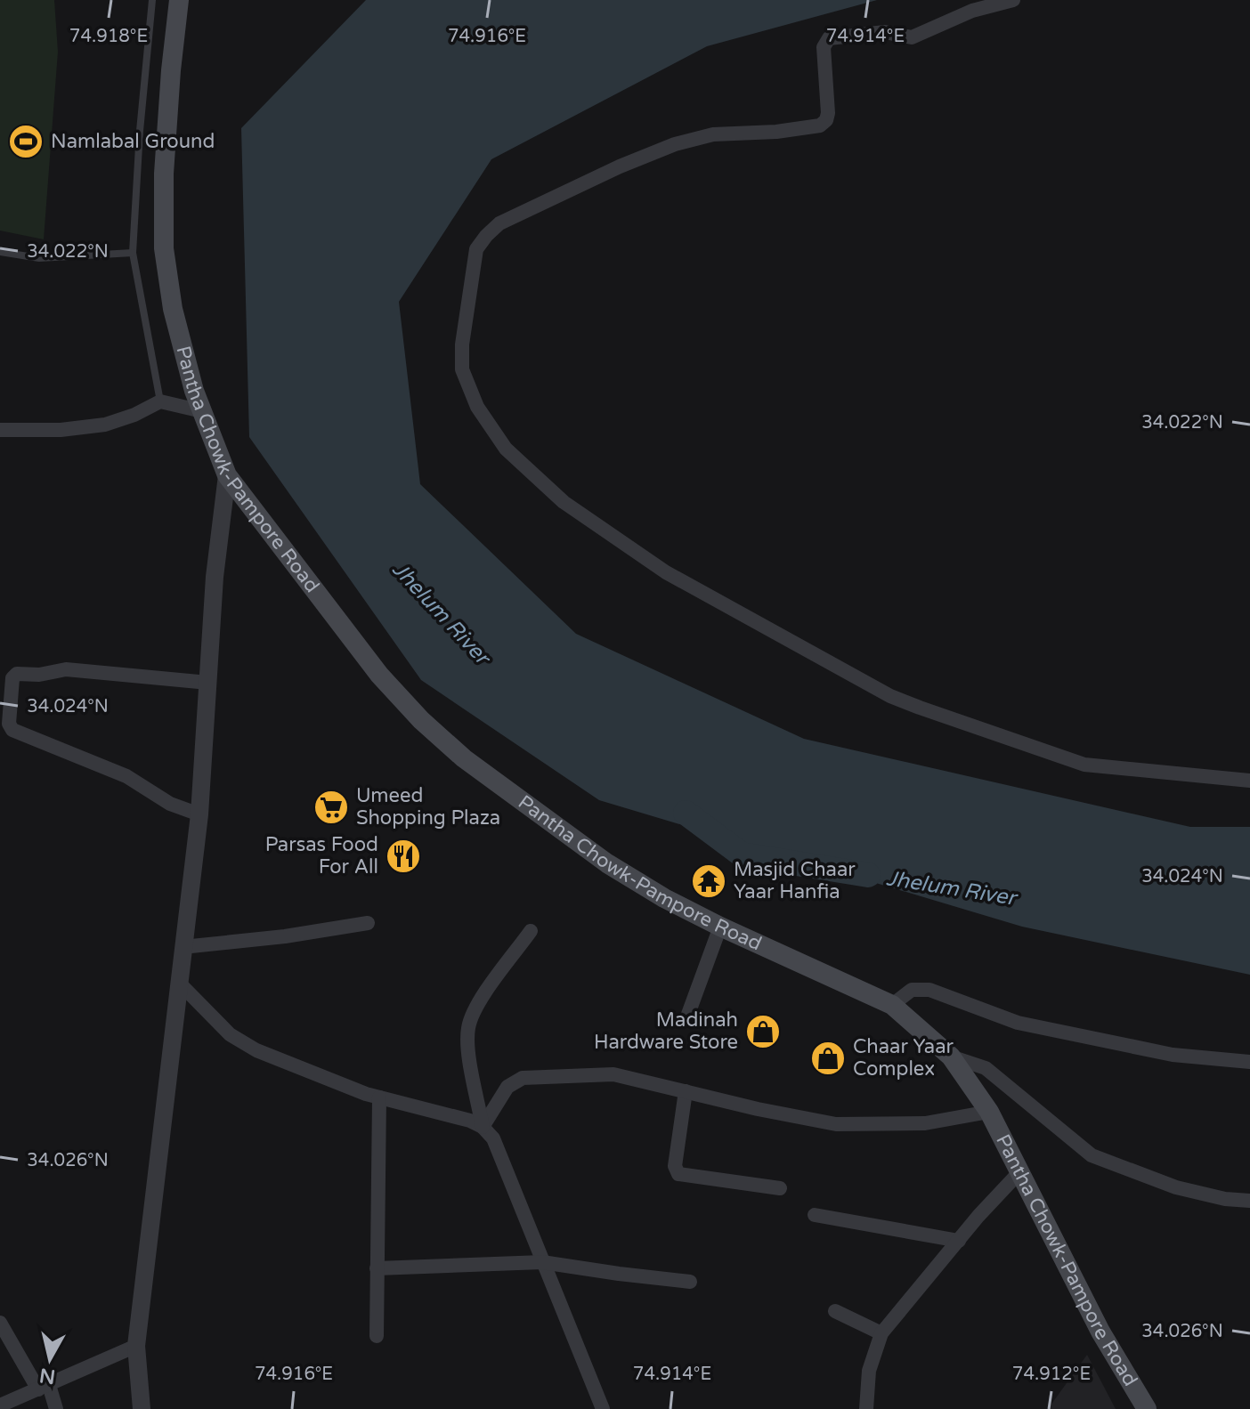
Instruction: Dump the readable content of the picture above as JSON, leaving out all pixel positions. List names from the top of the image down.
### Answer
{
  "streets": {
    "main road": ["Pantha Chowk-Pampore Road"]
  },
  "water": ["Jhelum River"],
  "places": {
    "sports": ["Namlabal Ground"],
    "supermarket": ["Umeed Shopping Plaza"],
    "restaurant": ["Parsas Food For All"],
    "temple": ["Masjid Chaar Yaar Hanfia"],
    "shop": ["Madinah Hardware Store", "Chaar Yaar Complex"]
  },
  "north": "bottom",
  "coordinates": [
    "74.918°E",
    "74.916°E",
    "74.914°E",
    "34.022°N",
    "34.024°N",
    "34.026°N",
    "74.912°E"
  ]
}
